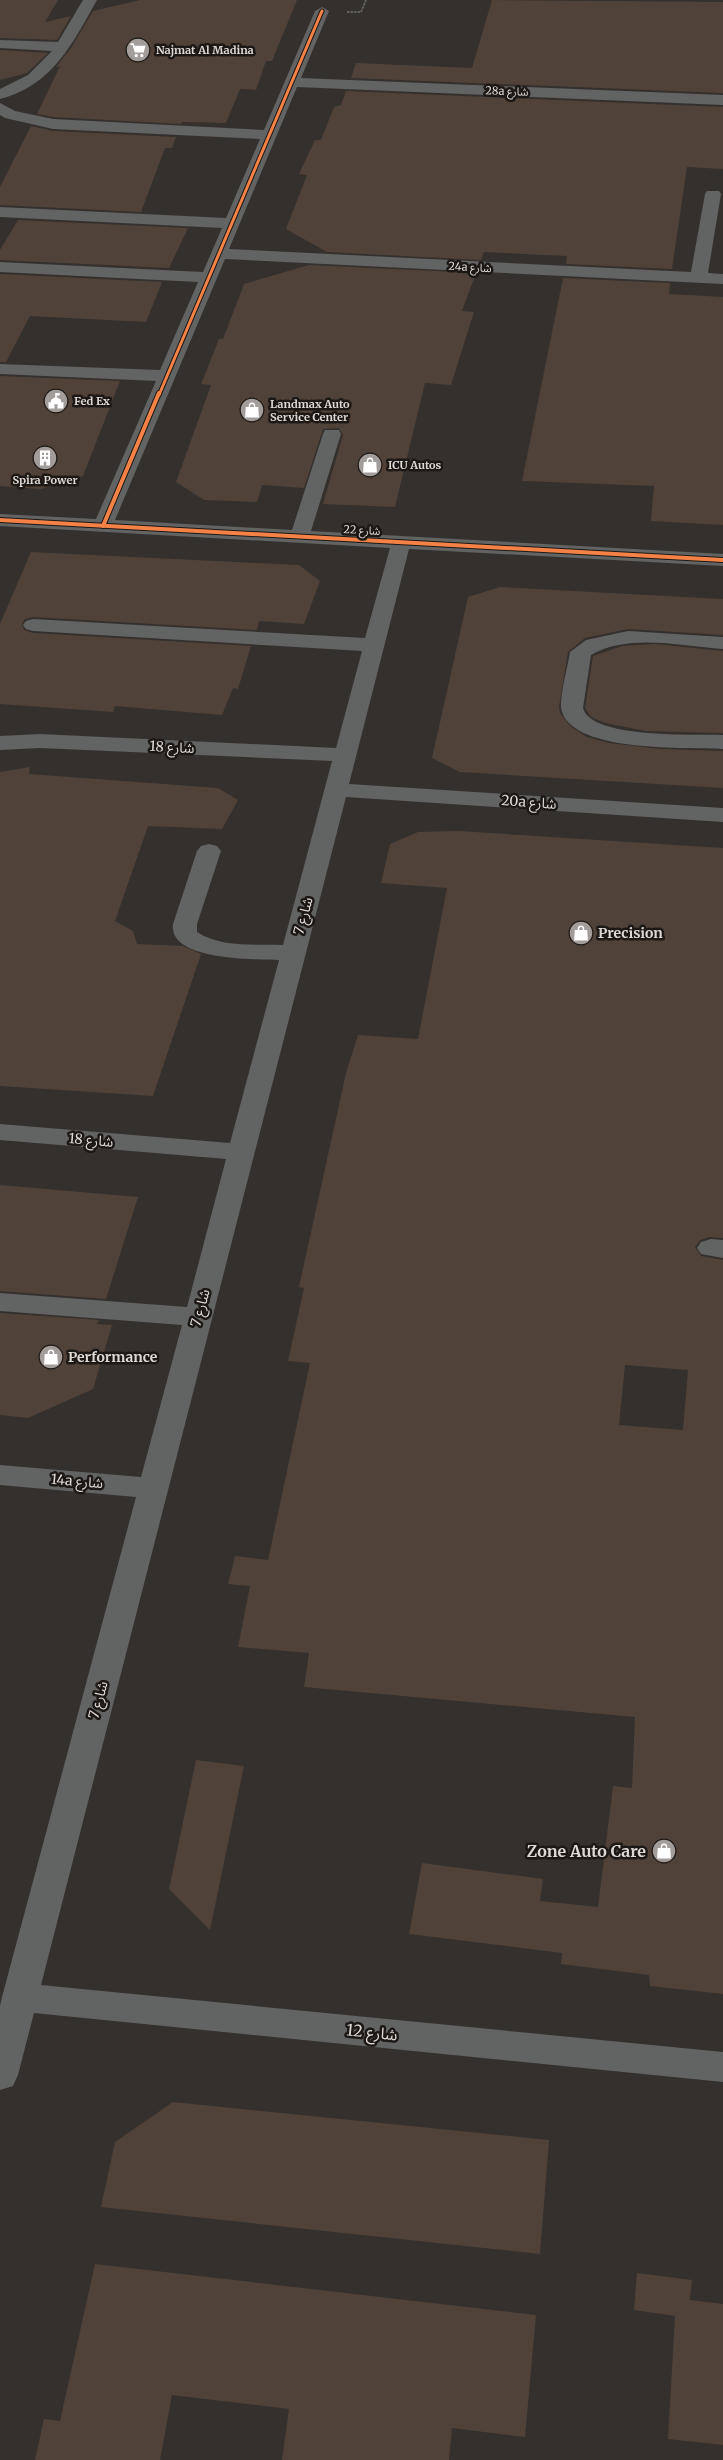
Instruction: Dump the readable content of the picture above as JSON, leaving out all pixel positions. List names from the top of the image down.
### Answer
{
  "streets": {
    "street": [
      "28a شارع",
      "24a شارع",
      "شارع 22",
      "شارع 18",
      "20a شارع",
      "شارع 7",
      "14a شارع",
      "شارع 12"
    ]
  },
  "crossings": [
    ["شارع 22", "شارع 7"],
    ["شارع 18", "شارع 7"],
    ["20a شارع", "شارع 7"],
    ["شارع 7", "14a شارع"],
    ["شارع 7", "شارع 12"]
  ],
  "places": {
    "supermarket": ["Najmat Al Madina"],
    "public building": ["Fed Ex"],
    "shop": [
      "Landmax Auto Service Center",
      "ICU Autos",
      "Precision",
      "Performance",
      "Zone Auto Care"
    ],
    "building": ["Spira Power"]
  }
}
